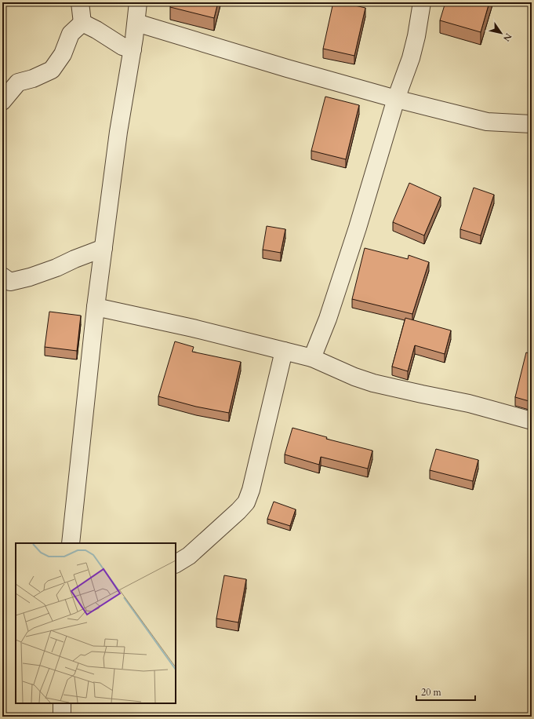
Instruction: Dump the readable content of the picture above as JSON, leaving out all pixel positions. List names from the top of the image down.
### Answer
{
  "scale_bar": "20 m",
  "north": "bottom right"
}
